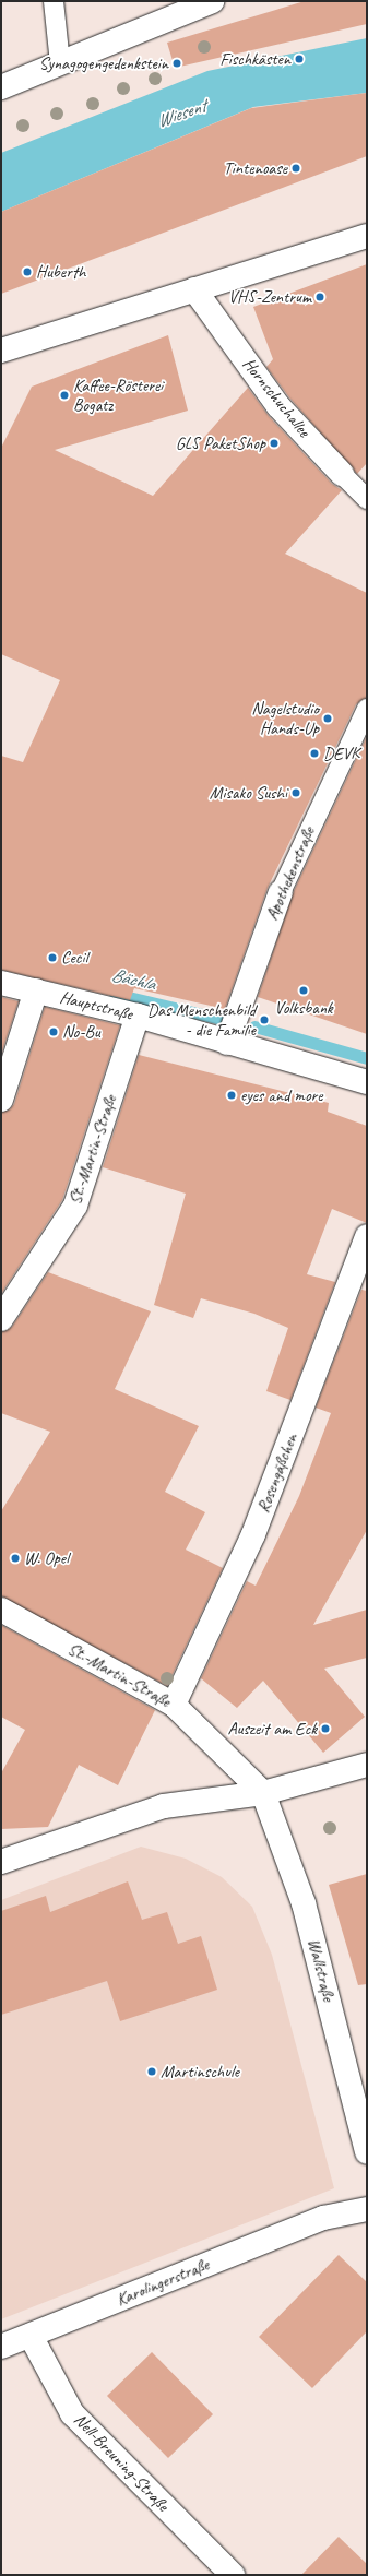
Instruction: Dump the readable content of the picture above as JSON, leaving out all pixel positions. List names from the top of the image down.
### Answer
{
  "streets": {
    "street": [
      "Hornschuchallee",
      "Apothekenstraße",
      "Hauptstraße",
      "St.-Martin-Straße",
      "Rosengäßchen",
      "Wallstraße",
      "Karolingerstraße",
      "Nell-Breuning-Straße"
    ]
  },
  "crossings": [
    ["Apothekenstraße", "Hauptstraße"],
    ["Hauptstraße", "St.-Martin-Straße"],
    ["St.-Martin-Straße", "Rosengäßchen"],
    ["St.-Martin-Straße", "Wallstraße"],
    ["Karolingerstraße", "Nell-Breuning-Straße"]
  ],
  "water": ["Wiesent", "Bächla"],
  "places": [
    "Fischkästen",
    "Synagogengedenkstein",
    "Tintenoase",
    "Huberth",
    "VHS-Zentrum",
    "Kaffee-Rösterei Bogatz",
    "GLS PaketShop",
    "Nagelstudio Hands-Up",
    "DEVK",
    "Misako Sushi",
    "Cecil",
    "Volksbank",
    "Das Menschenbild - die Familie",
    "No-Bu",
    "eyes and more",
    "W. Opel",
    "Auszeit am Eck",
    "Martinschule"
  ]
}
